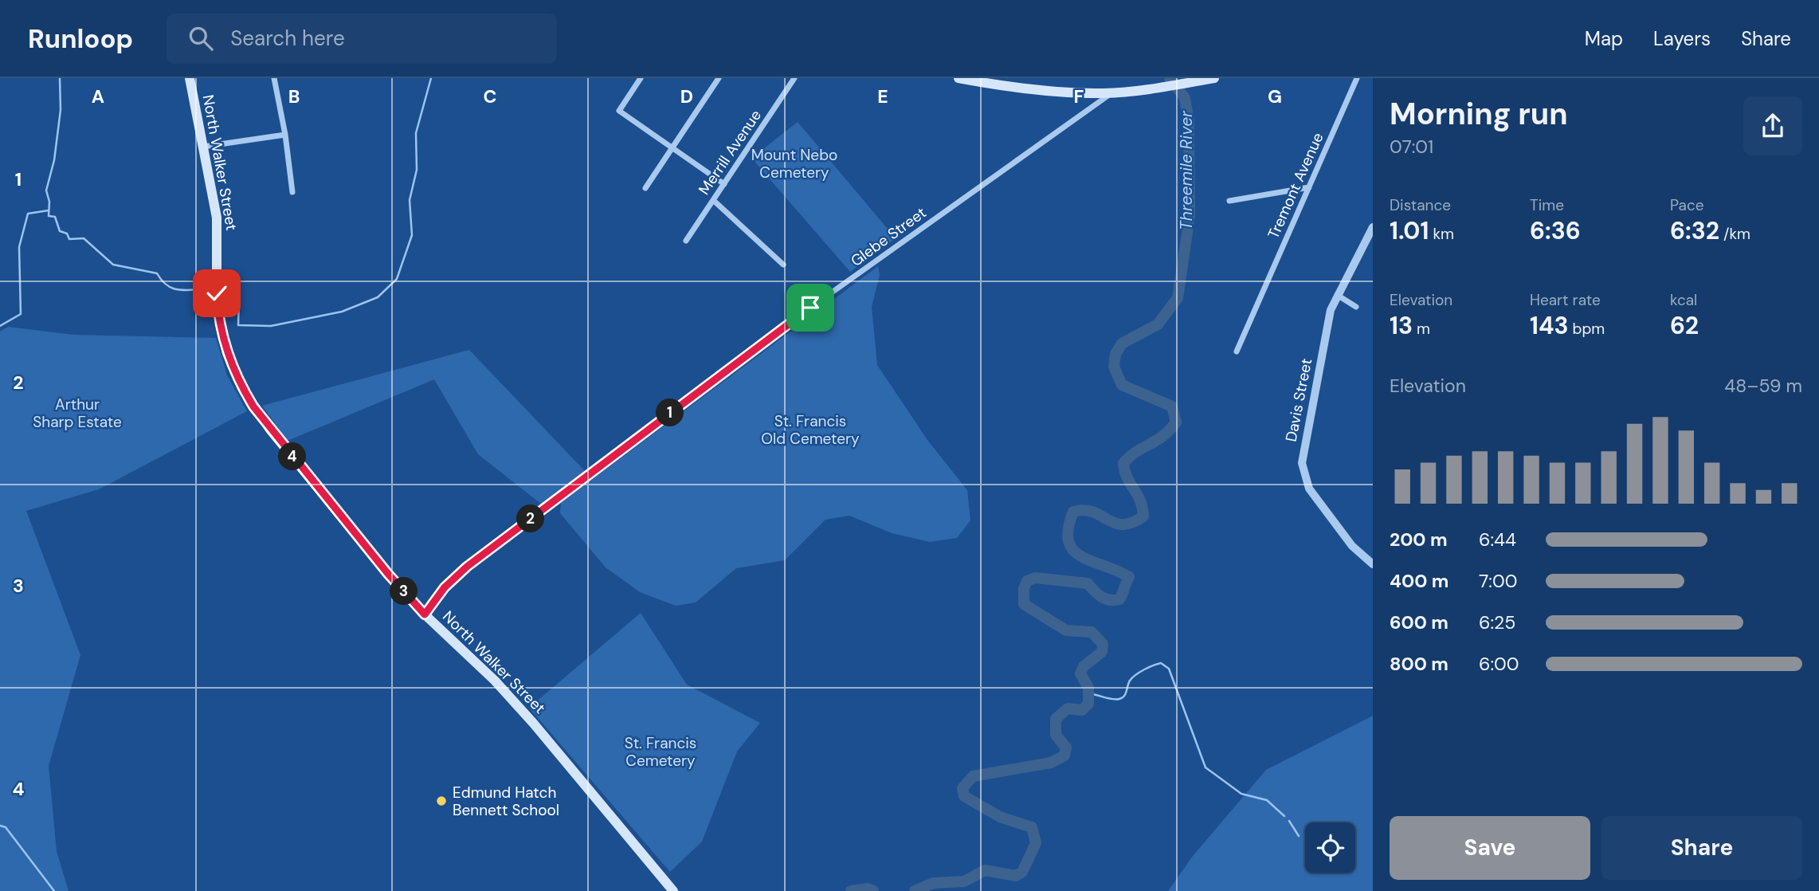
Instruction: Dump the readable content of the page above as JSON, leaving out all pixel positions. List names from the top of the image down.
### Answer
{
  "streets": {
    "main road": ["North Walker Street"],
    "street": [
      "Merrill Avenue",
      "Tremont Avenue",
      "Glebe Street",
      "Davis Street"
    ]
  },
  "crossings": [
    ["North Walker Street", "Glebe Street"]
  ],
  "water": ["Threemile River"],
  "parks": [
    "Mount Nebo Cemetery",
    "Arthur Sharp Estate",
    "St. Francis Old Cemetery",
    "St. Francis Cemetery"
  ],
  "places": ["Edmund Hatch Bennett School"],
  "page": {
    "header": "Runloop",
    "search": "Search here",
    "nav": ["Map", "Layers", "Share"],
    "heading": ["Morning run", "07:01"],
    "stats": [
      ["Distance", "1.01 km"],
      ["Time", "6:36"],
      ["Pace", "6:32 /km"],
      ["Elevation", "13 m"],
      ["Heart rate", "143 bpm"],
      ["kcal", "62"]
    ],
    "chart": ["Elevation", "48–59 m"],
    "pins": [
      "1",
      "4",
      "2",
      "3"
    ],
    "list": [
      {
        "name": "200 m",
        "note": "6:44"
      },
      {
        "name": "400 m",
        "note": "7:00"
      },
      {
        "name": "600 m",
        "note": "6:25"
      },
      {
        "name": "800 m",
        "note": "6:00"
      }
    ],
    "buttons": ["Save", "Share"]
  },
  "grid": {
    "columns": [
      "A",
      "B",
      "C",
      "D",
      "E",
      "F",
      "G"
    ],
    "rows": [
      "1",
      "2",
      "3",
      "4"
    ]
  }
}
